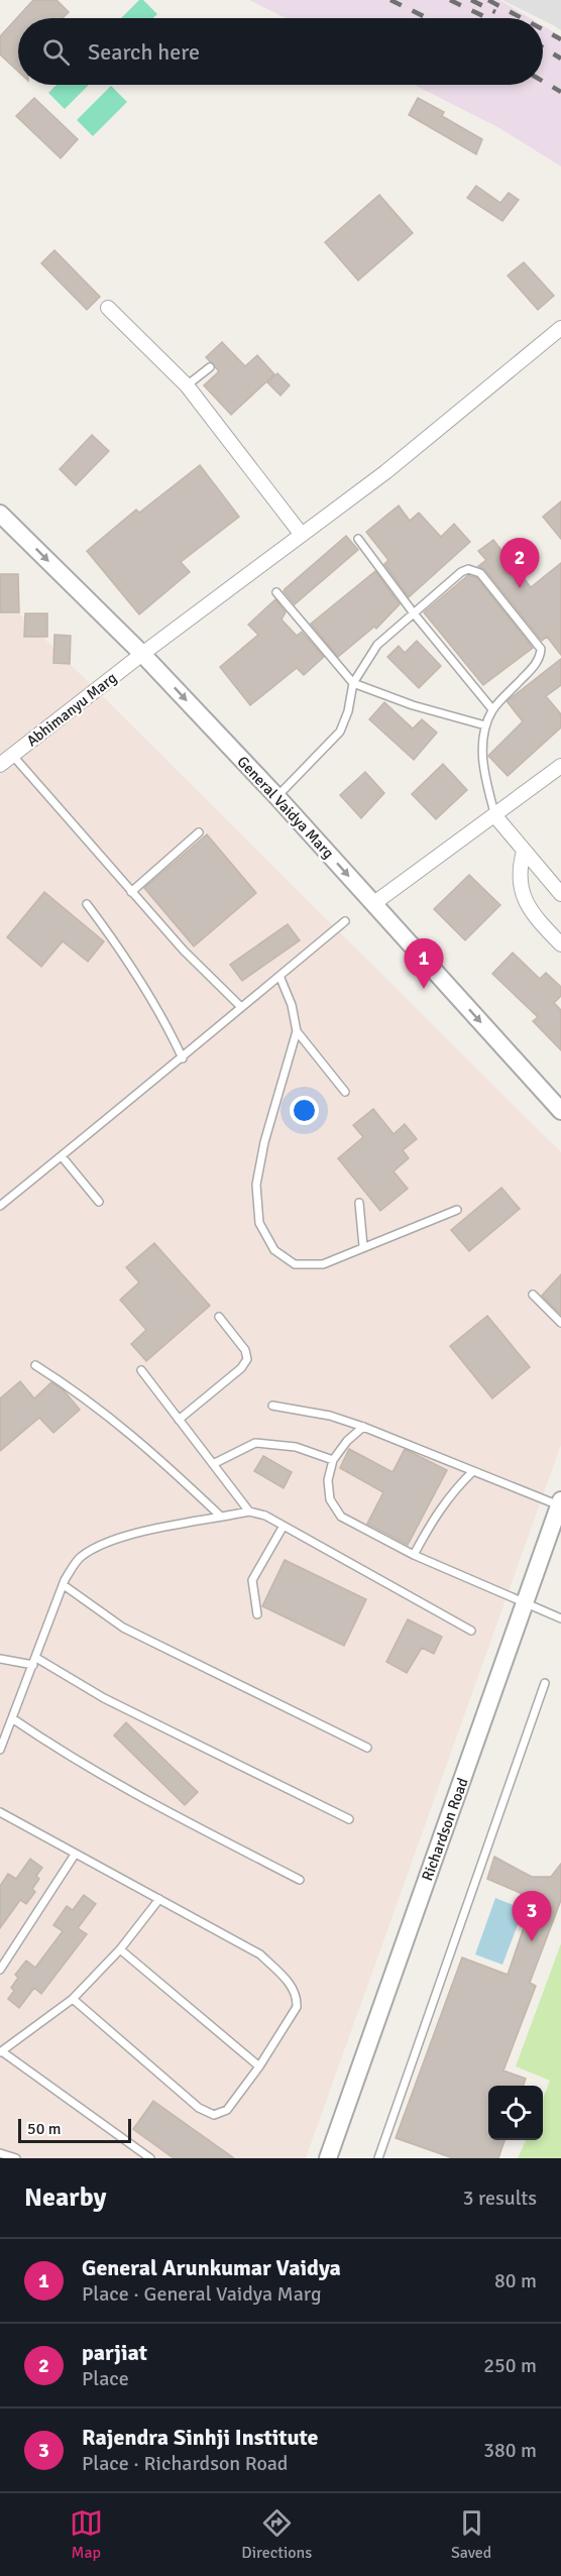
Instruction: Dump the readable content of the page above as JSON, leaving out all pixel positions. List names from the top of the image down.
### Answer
{
  "streets": {
    "street": ["Abhimanyu Marg", "General Vaidya Marg", "Richardson Road"]
  },
  "crossings": [
    ["Abhimanyu Marg", "General Vaidya Marg"]
  ],
  "one_way": ["General Vaidya Marg"],
  "scale_bar": "50 m",
  "page": {
    "search": "Search here",
    "pins": ["2", "1", "3"],
    "scale": "50 m",
    "heading": ["Nearby", "3 results"],
    "list": [
      {
        "mark": "1",
        "name": "General Arunkumar Vaidya",
        "note": "Place · General Vaidya Marg",
        "value": "80 m"
      },
      {
        "mark": "2",
        "name": "parjiat",
        "note": "Place",
        "value": "250 m"
      },
      {
        "mark": "3",
        "name": "Rajendra Sinhji Institute",
        "note": "Place · Richardson Road",
        "value": "380 m"
      }
    ],
    "nav": ["Map", "Directions", "Saved"]
  }
}
